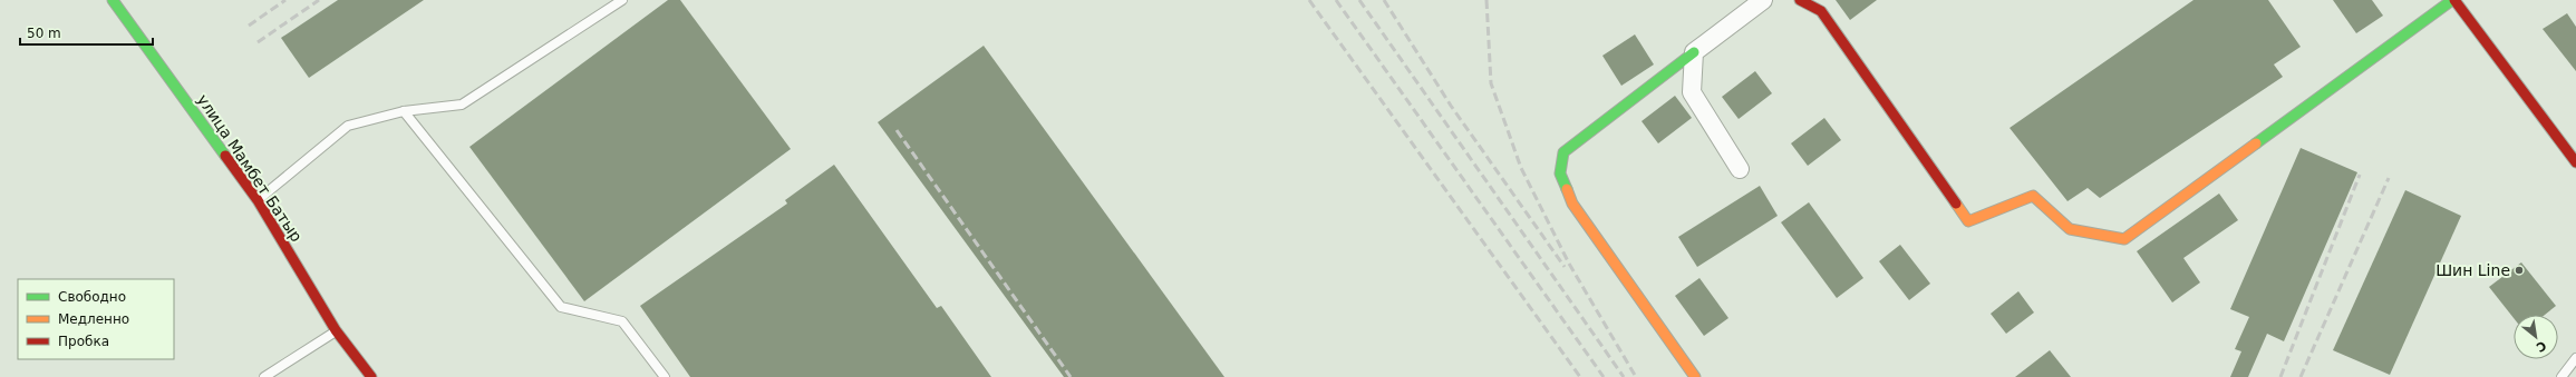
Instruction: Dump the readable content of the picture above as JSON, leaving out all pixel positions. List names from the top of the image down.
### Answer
{
  "streets": {
    "street": ["улица Мамбет Батыр"]
  },
  "places": ["Шин Line"],
  "legend": ["Свободно", "Медленно", "Пробка"],
  "scale_bar": "50 m",
  "north": "bottom right"
}
